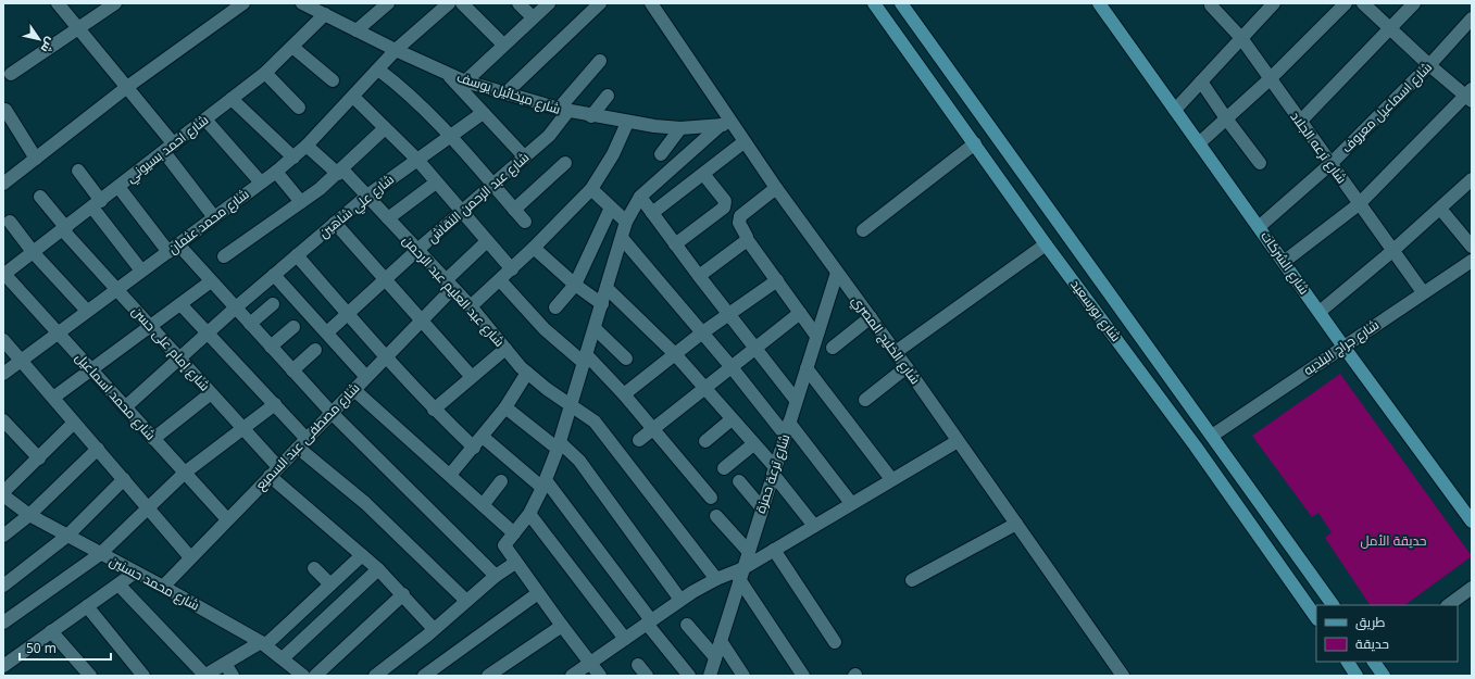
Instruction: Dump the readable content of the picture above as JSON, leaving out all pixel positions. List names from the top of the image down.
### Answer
{
  "streets": {
    "main road": ["شارع الشركات", "شارع بورسعيد"],
    "street": [
      "شارع ميخائيل يوسف",
      "شارع اسماعيل معروف",
      "شارع ترعه الجلاد",
      "شارع احمد بسيوني",
      "شارع عبد الرحمن النقاش",
      "شارع علي شاهين",
      "شارع محمد عثمان",
      "شارع عبد العليم عبد الرحمن",
      "شارع الخليج المصري",
      "شارع جراج البلديه",
      "شارع إمام على حسن",
      "شارع محمد اسماعيل",
      "شارع مصطفى عبد السميع",
      "شارع ترعة حمزة",
      "شارع محمد حسنين"
    ]
  },
  "crossings": [
    ["شارع ميخائيل يوسف", "شارع احمد بسيوني"],
    ["شارع ميخائيل يوسف", "شارع عبد الرحمن النقاش"],
    ["شارع ميخائيل يوسف", "شارع محمد عثمان"],
    ["شارع ميخائيل يوسف", "شارع الخليج المصري"],
    ["شارع اسماعيل معروف", "شارع ترعه الجلاد"],
    ["شارع اسماعيل معروف", "شارع الشركات"],
    ["شارع ترعه الجلاد", "شارع جراج البلديه"],
    ["شارع احمد بسيوني", "شارع إمام على حسن"],
    ["شارع احمد بسيوني", "شارع محمد اسماعيل"],
    ["شارع عبد الرحمن النقاش", "شارع عبد العليم عبد الرحمن"],
    ["شارع علي شاهين", "شارع عبد العليم عبد الرحمن"],
    ["شارع علي شاهين", "شارع إمام على حسن"],
    ["شارع علي شاهين", "شارع محمد اسماعيل"],
    ["شارع محمد عثمان", "شارع عبد العليم عبد الرحمن"],
    ["شارع محمد عثمان", "شارع إمام على حسن"],
    ["شارع محمد عثمان", "شارع محمد اسماعيل"],
    ["شارع الشركات", "شارع جراج البلديه"],
    ["شارع عبد العليم عبد الرحمن", "شارع مصطفى عبد السميع"],
    ["شارع بورسعيد", "شارع جراج البلديه"],
    ["شارع الخليج المصري", "شارع ترعة حمزة"],
    ["شارع إمام على حسن", "شارع مصطفى عبد السميع"],
    ["شارع محمد اسماعيل", "شارع مصطفى عبد السميع"],
    ["شارع مصطفى عبد السميع", "شارع محمد حسنين"]
  ],
  "parks": ["حديقة الأمل"],
  "legend": ["طريق", "حديقة"],
  "scale_bar": "50 m",
  "north": "bottom right"
}
